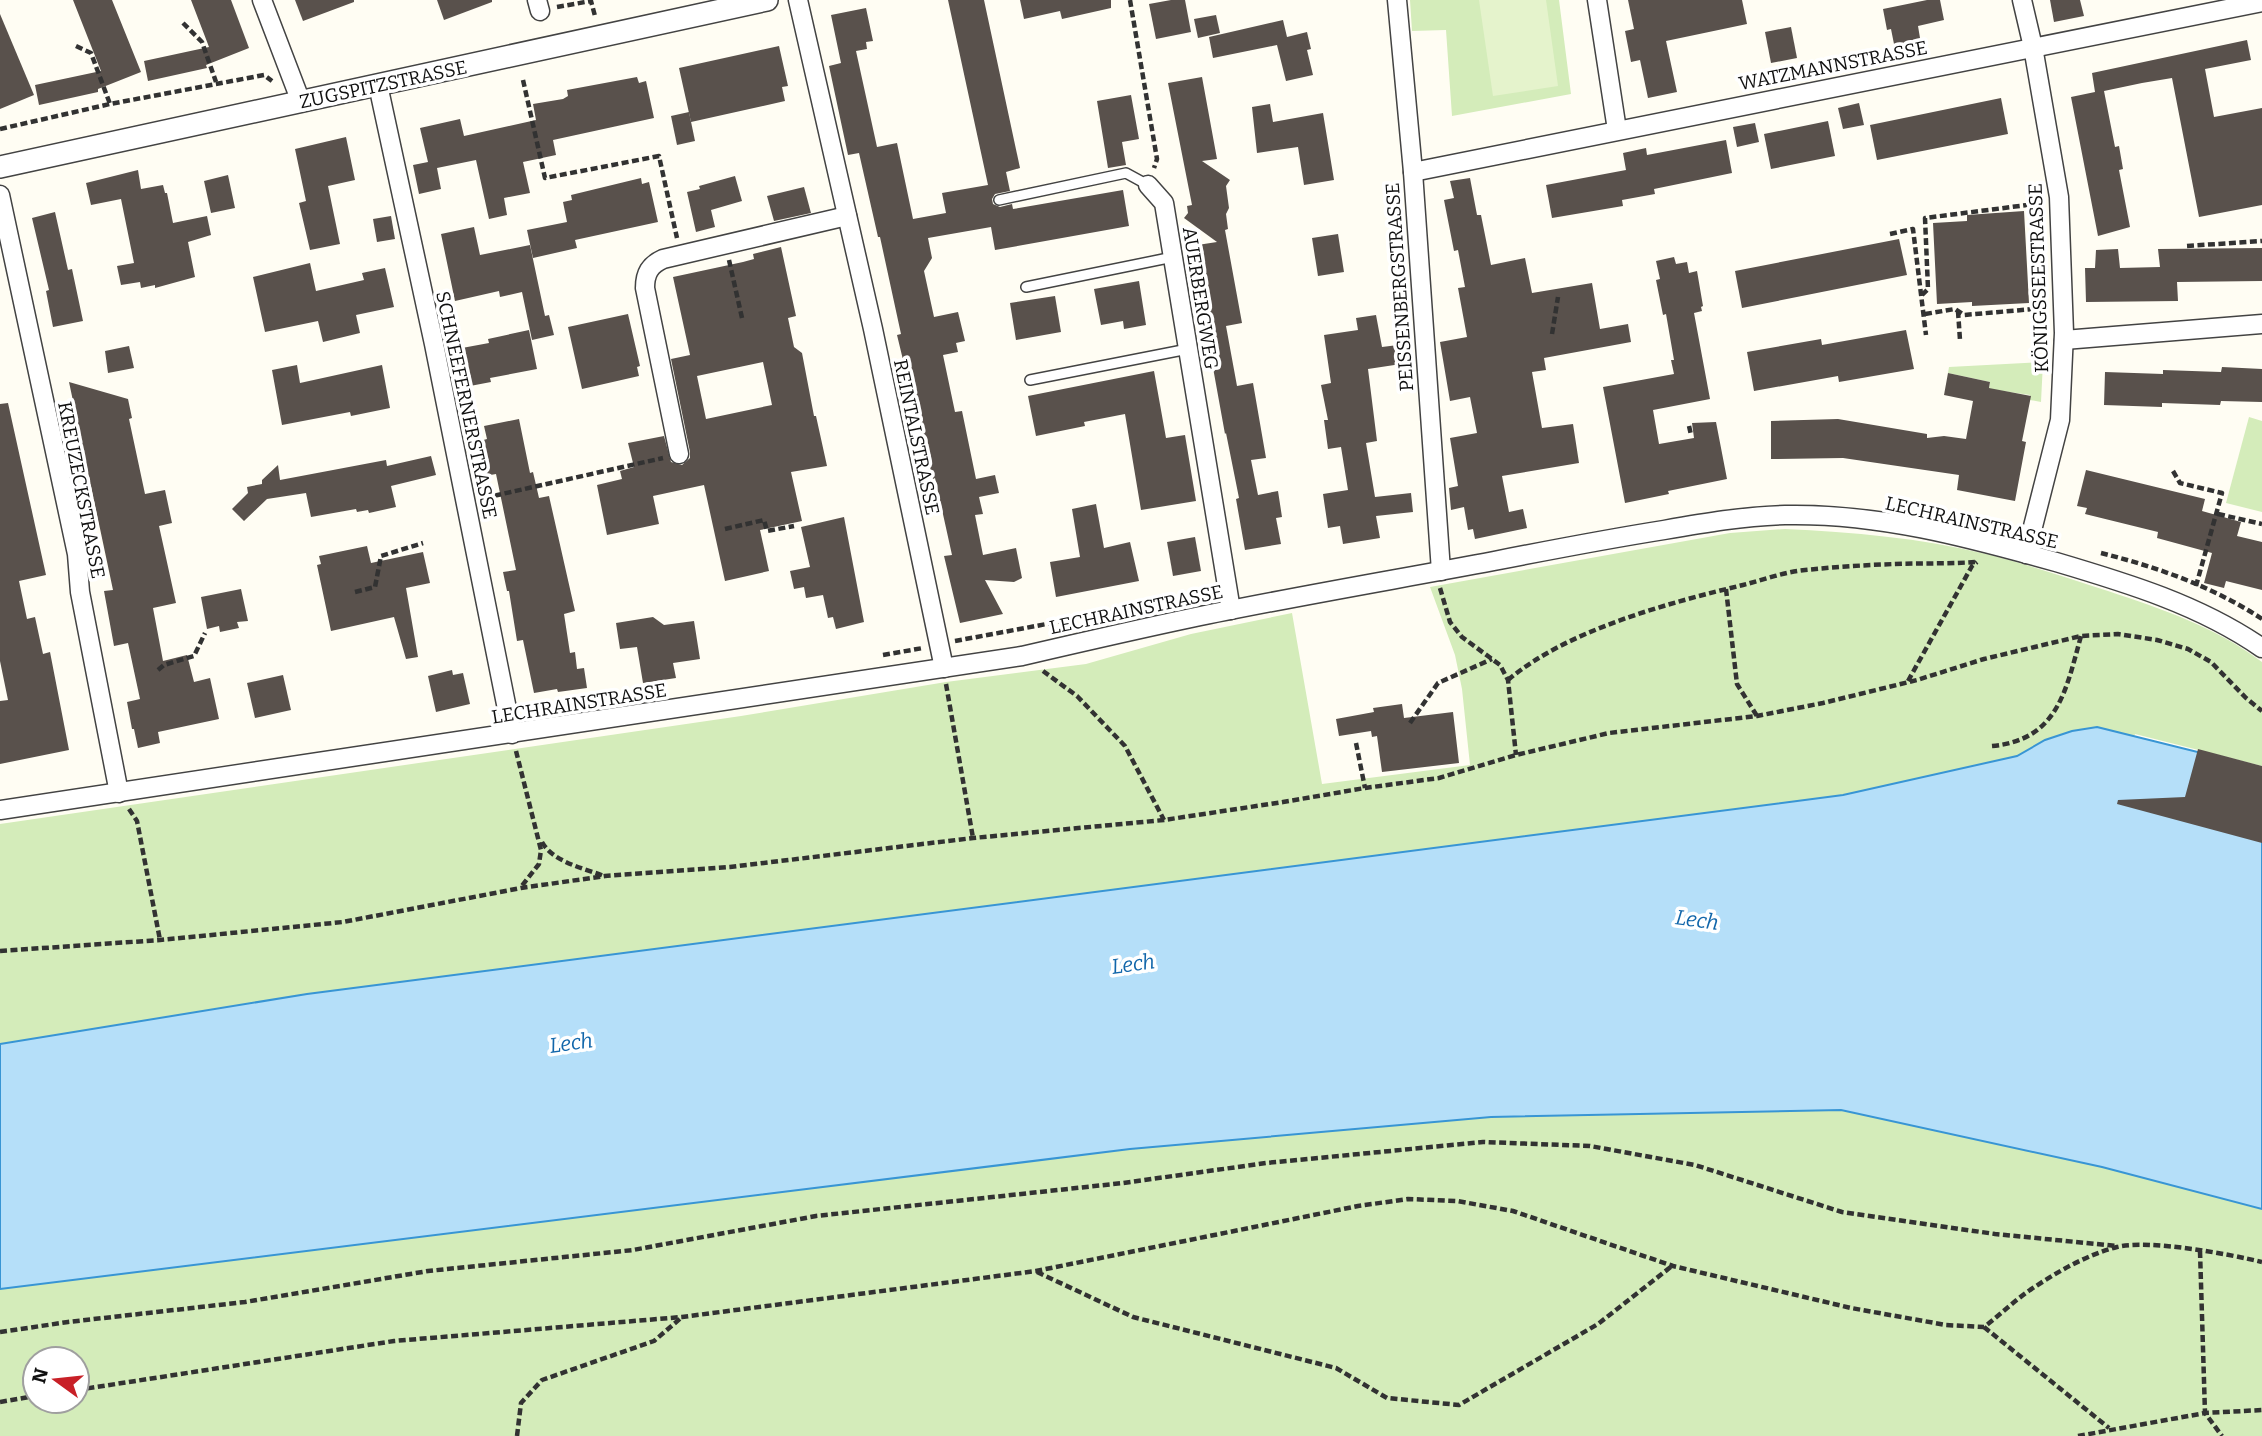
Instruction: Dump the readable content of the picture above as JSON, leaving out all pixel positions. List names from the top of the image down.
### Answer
{
  "streets": {
    "street": [
      "WATZMANNSTRASSE",
      "ZUGSPITZSTRASSE",
      "KÖNIGSSEESTRASSE",
      "PEISSENBERGSTRASSE",
      "AUERBERGWEG",
      "SCHNEEFERNERSTRASSE",
      "REINTALSTRASSE",
      "KREUZECKSTRASSE",
      "LECHRAINSTRASSE"
    ]
  },
  "crossings": [
    ["WATZMANNSTRASSE", "KÖNIGSSEESTRASSE"],
    ["WATZMANNSTRASSE", "PEISSENBERGSTRASSE"],
    ["ZUGSPITZSTRASSE", "SCHNEEFERNERSTRASSE"],
    ["KÖNIGSSEESTRASSE", "LECHRAINSTRASSE"],
    ["PEISSENBERGSTRASSE", "LECHRAINSTRASSE"],
    ["AUERBERGWEG", "LECHRAINSTRASSE"],
    ["SCHNEEFERNERSTRASSE", "LECHRAINSTRASSE"],
    ["REINTALSTRASSE", "LECHRAINSTRASSE"],
    ["KREUZECKSTRASSE", "LECHRAINSTRASSE"]
  ],
  "water": ["Lech"],
  "north": "left"
}
